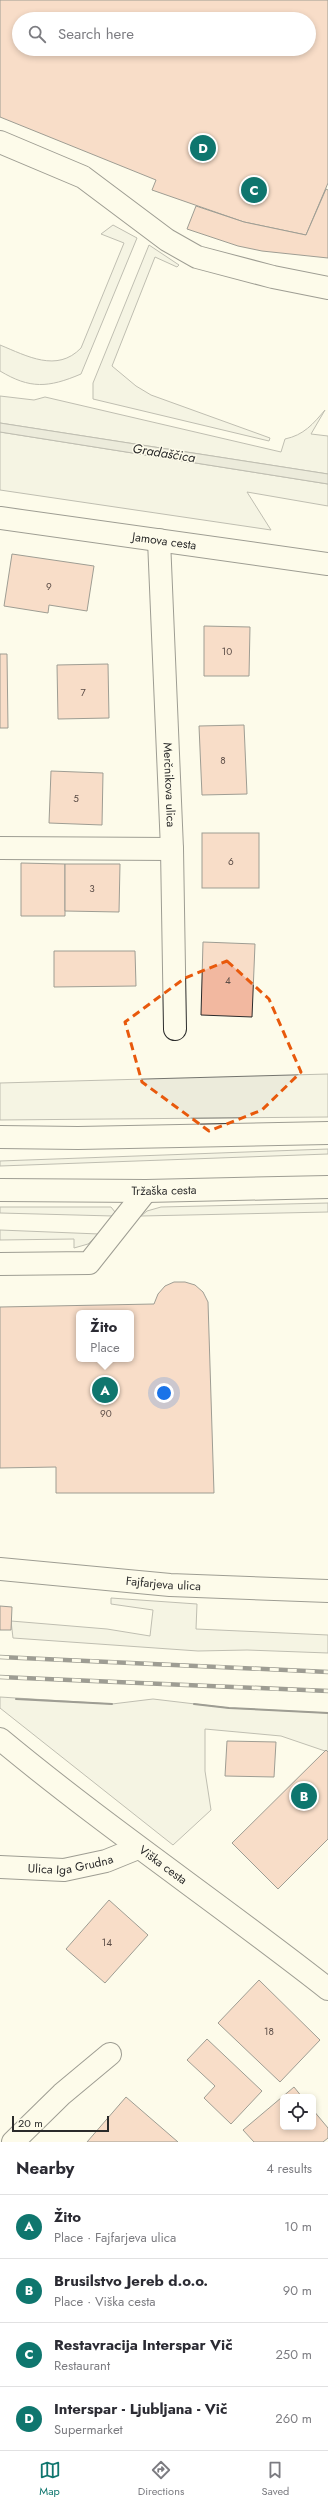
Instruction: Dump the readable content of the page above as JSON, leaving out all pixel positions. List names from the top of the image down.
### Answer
{
  "streets": {
    "street": [
      "Jamova cesta",
      "Merčnikova ulica",
      "Tržaška cesta",
      "Fajfarjeva ulica",
      "Ulica Iga Grudna",
      "Viška cesta"
    ]
  },
  "crossings": [
    ["Jamova cesta", "Merčnikova ulica"],
    ["Ulica Iga Grudna", "Viška cesta"]
  ],
  "water": ["Gradaščica"],
  "house_numbers": [
    "9",
    "10",
    "7",
    "8",
    "5",
    "6",
    "3",
    "4",
    "90",
    "14",
    "18"
  ],
  "scale_bar": "20 m",
  "page": {
    "search": "Search here",
    "pins": [
      "D",
      "C",
      "A",
      "B"
    ],
    "popup": ["Žito", "Place"],
    "scale": "20 m",
    "heading": ["Nearby", "4 results"],
    "list": [
      {
        "mark": "A",
        "name": "Žito",
        "note": "Place · Fajfarjeva ulica",
        "value": "10 m"
      },
      {
        "mark": "B",
        "name": "Brusilstvo Jereb d.o.o.",
        "note": "Place · Viška cesta",
        "value": "90 m"
      },
      {
        "mark": "C",
        "name": "Restavracija Interspar Vič",
        "note": "Restaurant",
        "value": "250 m"
      },
      {
        "mark": "D",
        "name": "Interspar - Ljubljana - Vič",
        "note": "Supermarket",
        "value": "260 m"
      }
    ],
    "nav": ["Map", "Directions", "Saved"]
  }
}
